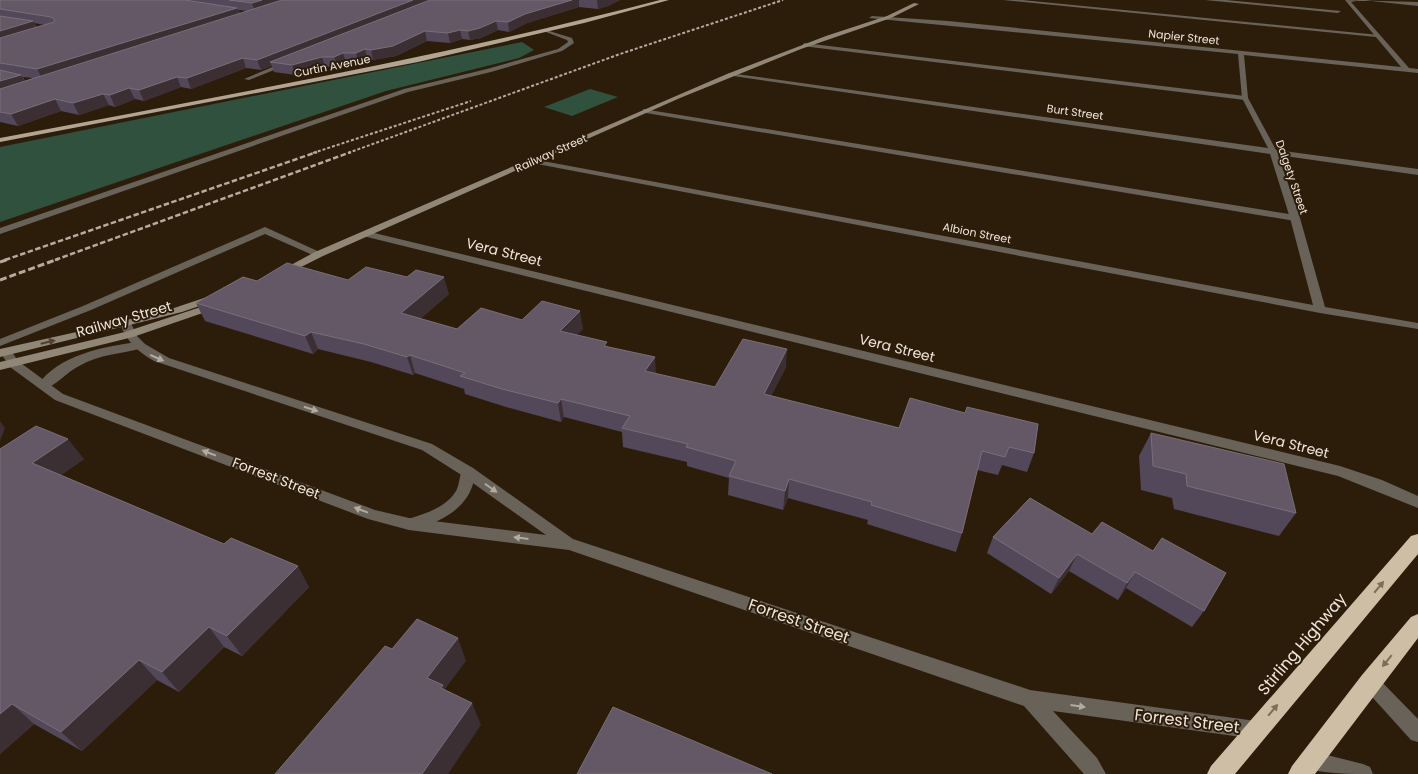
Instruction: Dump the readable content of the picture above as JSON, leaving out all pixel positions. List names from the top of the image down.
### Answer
{
  "streets": {
    "highway": ["Stirling Highway"],
    "main road": ["Curtin Avenue"],
    "street": [
      "Napier Street",
      "Burt Street",
      "Railway Street",
      "Dalgety Street",
      "Albion Street",
      "Vera Street",
      "Forrest Street"
    ]
  },
  "crossings": [
    ["Napier Street", "Railway Street"],
    ["Napier Street", "Dalgety Street"],
    ["Burt Street", "Railway Street"],
    ["Burt Street", "Dalgety Street"],
    ["Railway Street", "Albion Street"],
    ["Railway Street", "Vera Street"],
    ["Railway Street", "Forrest Street"],
    ["Dalgety Street", "Albion Street"],
    ["Forrest Street", "Stirling Highway"]
  ]
}
